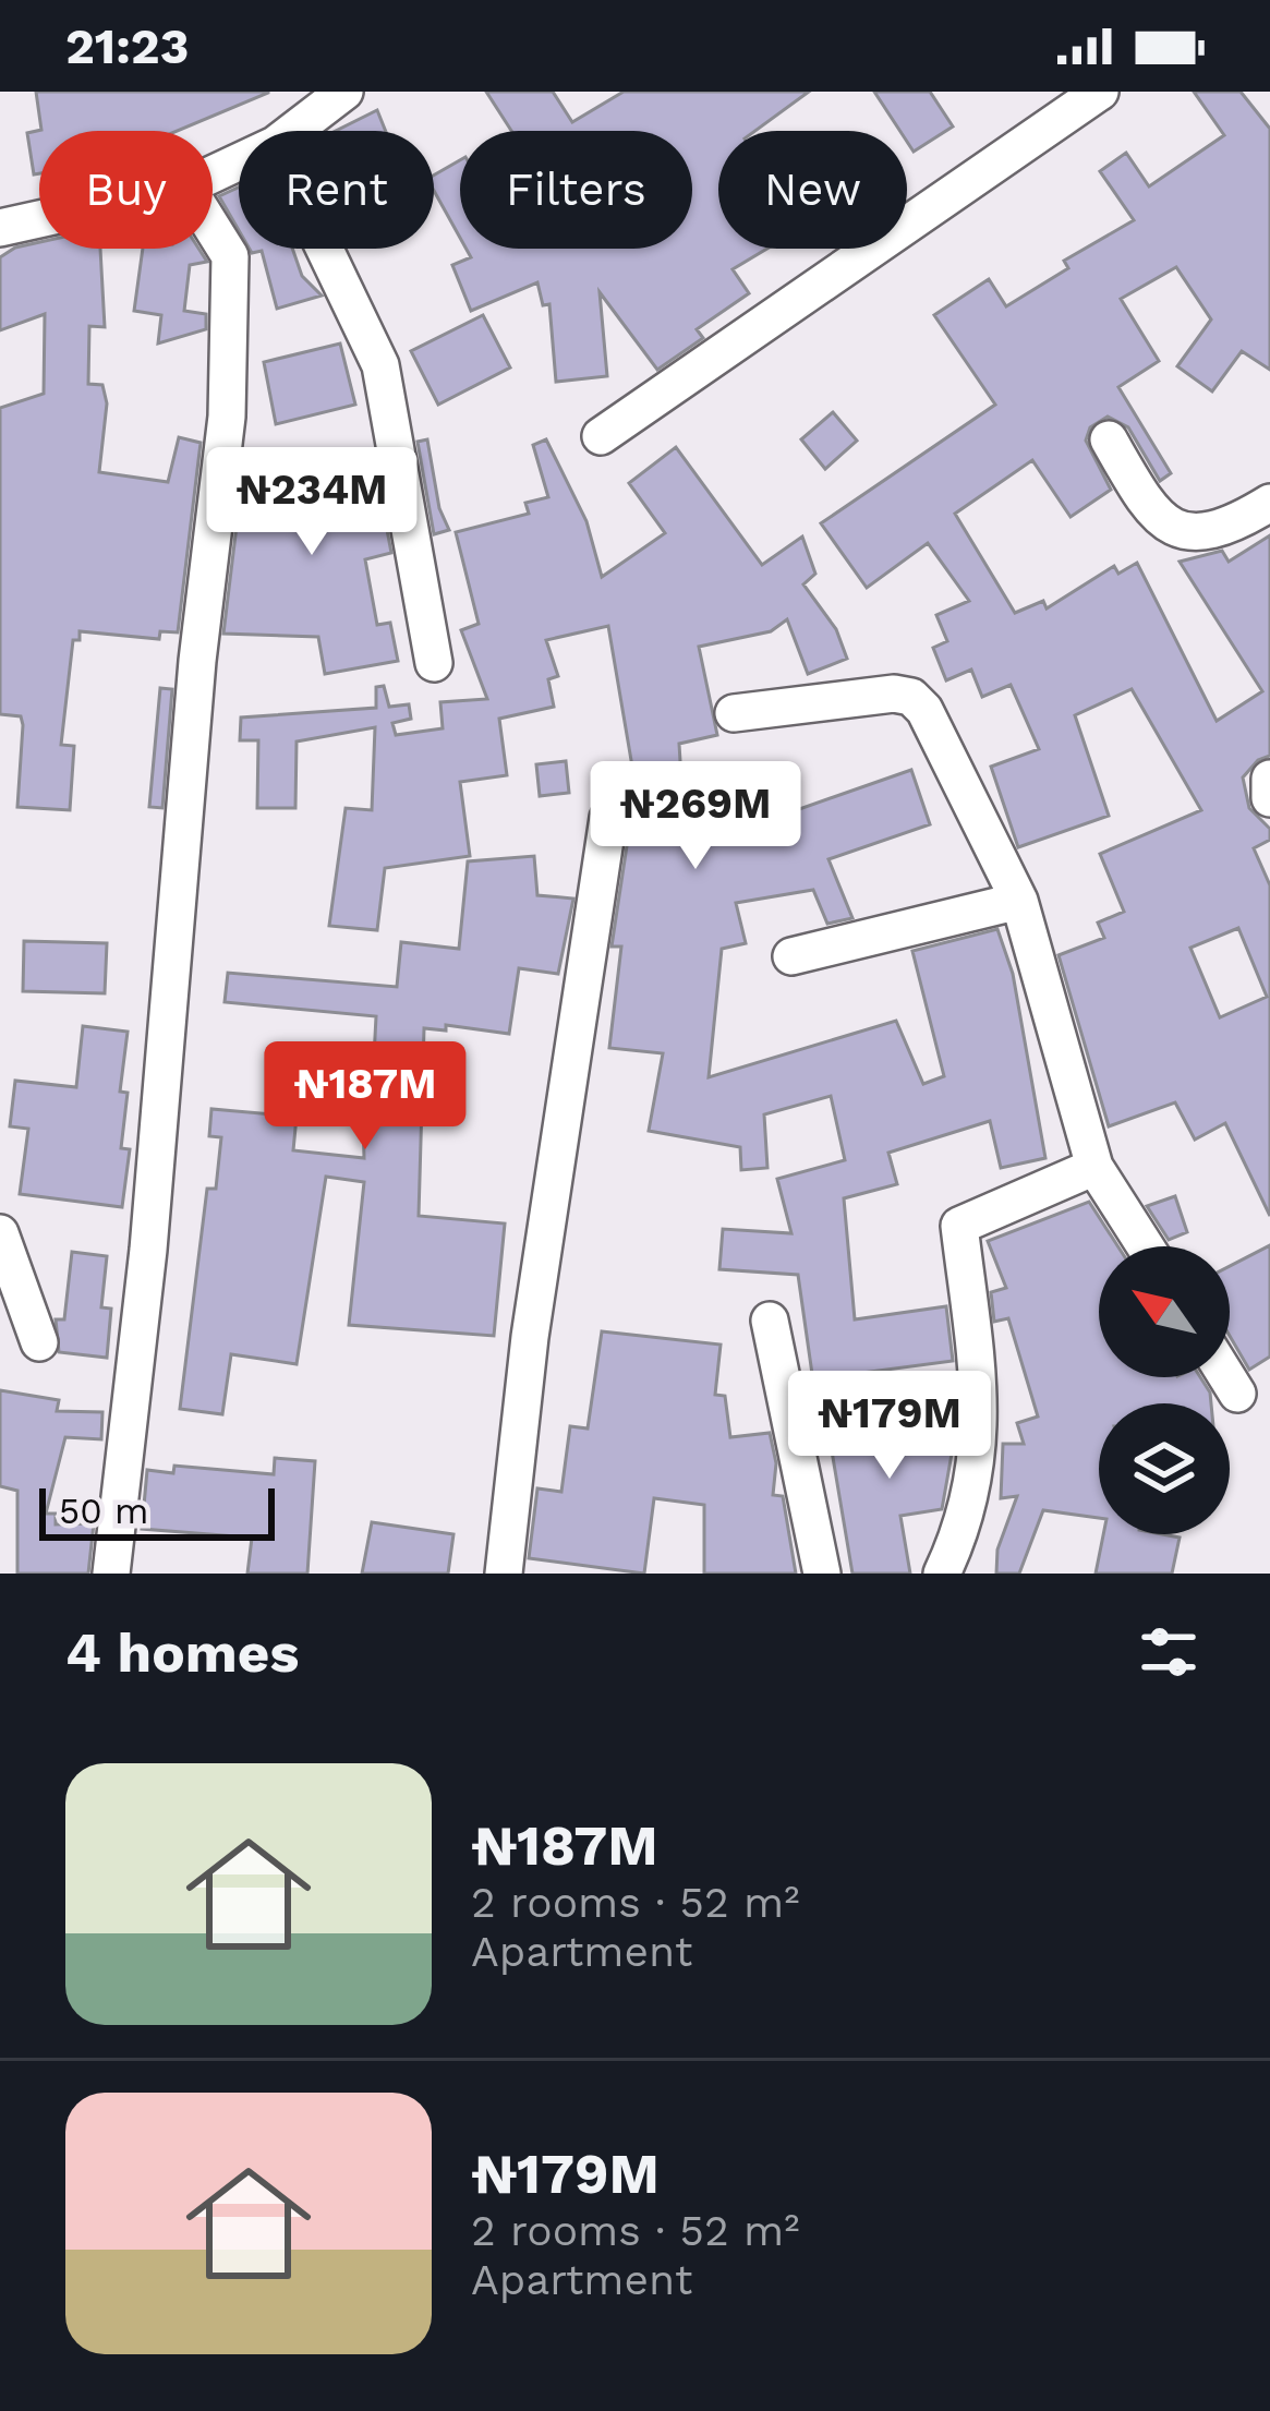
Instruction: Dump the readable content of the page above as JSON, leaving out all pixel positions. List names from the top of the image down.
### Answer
{
  "scale_bar": "50 m",
  "north": "top left",
  "page": {
    "status": "21:23",
    "chip": [
      "Buy",
      "Rent",
      "Filters",
      "New"
    ],
    "price": [
      "₦234M",
      "₦269M",
      "₦187M",
      "₦179M"
    ],
    "scale": "50 m",
    "heading": "4 homes",
    "list": [
      {
        "name": "₦187M",
        "note": "2 rooms · 52 m² · Apartment"
      },
      {
        "name": "₦179M",
        "note": "2 rooms · 52 m² · Apartment"
      }
    ]
  }
}
